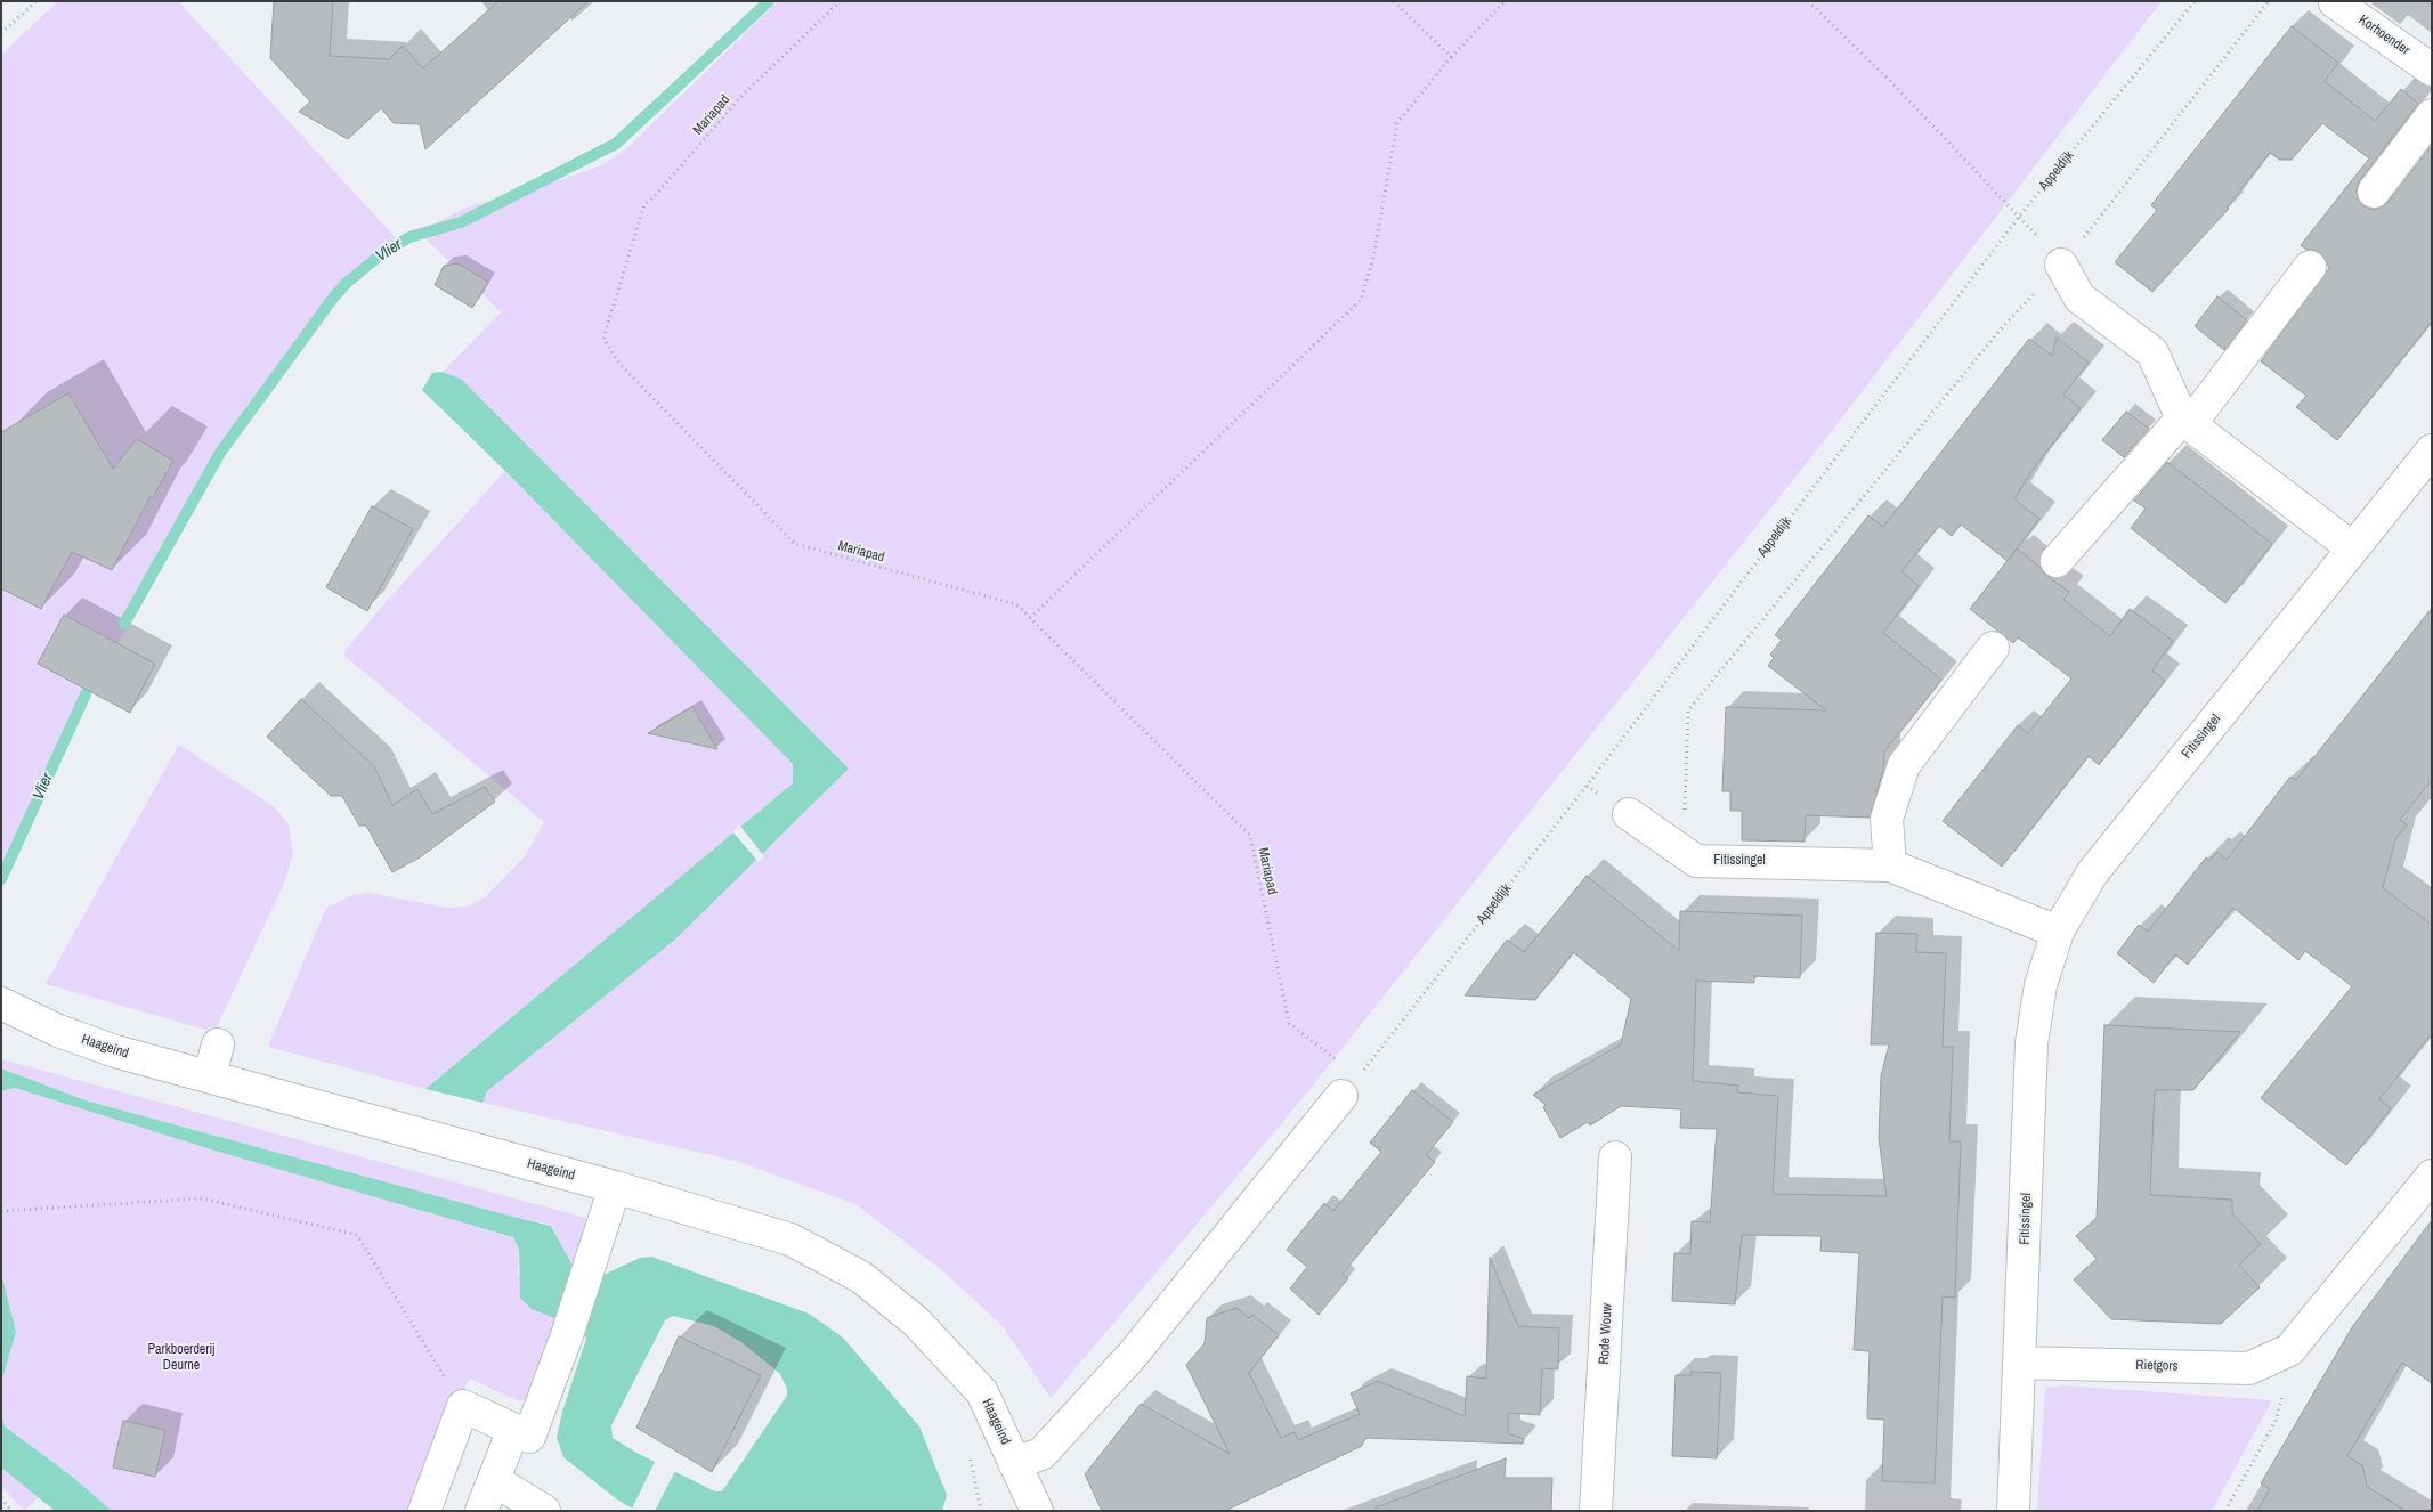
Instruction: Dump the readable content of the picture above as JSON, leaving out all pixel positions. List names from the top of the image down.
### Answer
{
  "streets": {
    "street": [
      "Korhoender",
      "Fitissingel",
      "Haageind",
      "Rode Wouw",
      "Rietgors"
    ],
    "path": ["Mariapad", "Appeldijk"]
  },
  "crossings": [
    ["Appeldijk", "Haageind"],
    ["Fitissingel", "Rietgors"]
  ],
  "water": ["Vlier"],
  "parks": ["Parkboerderij Deurne"]
}
